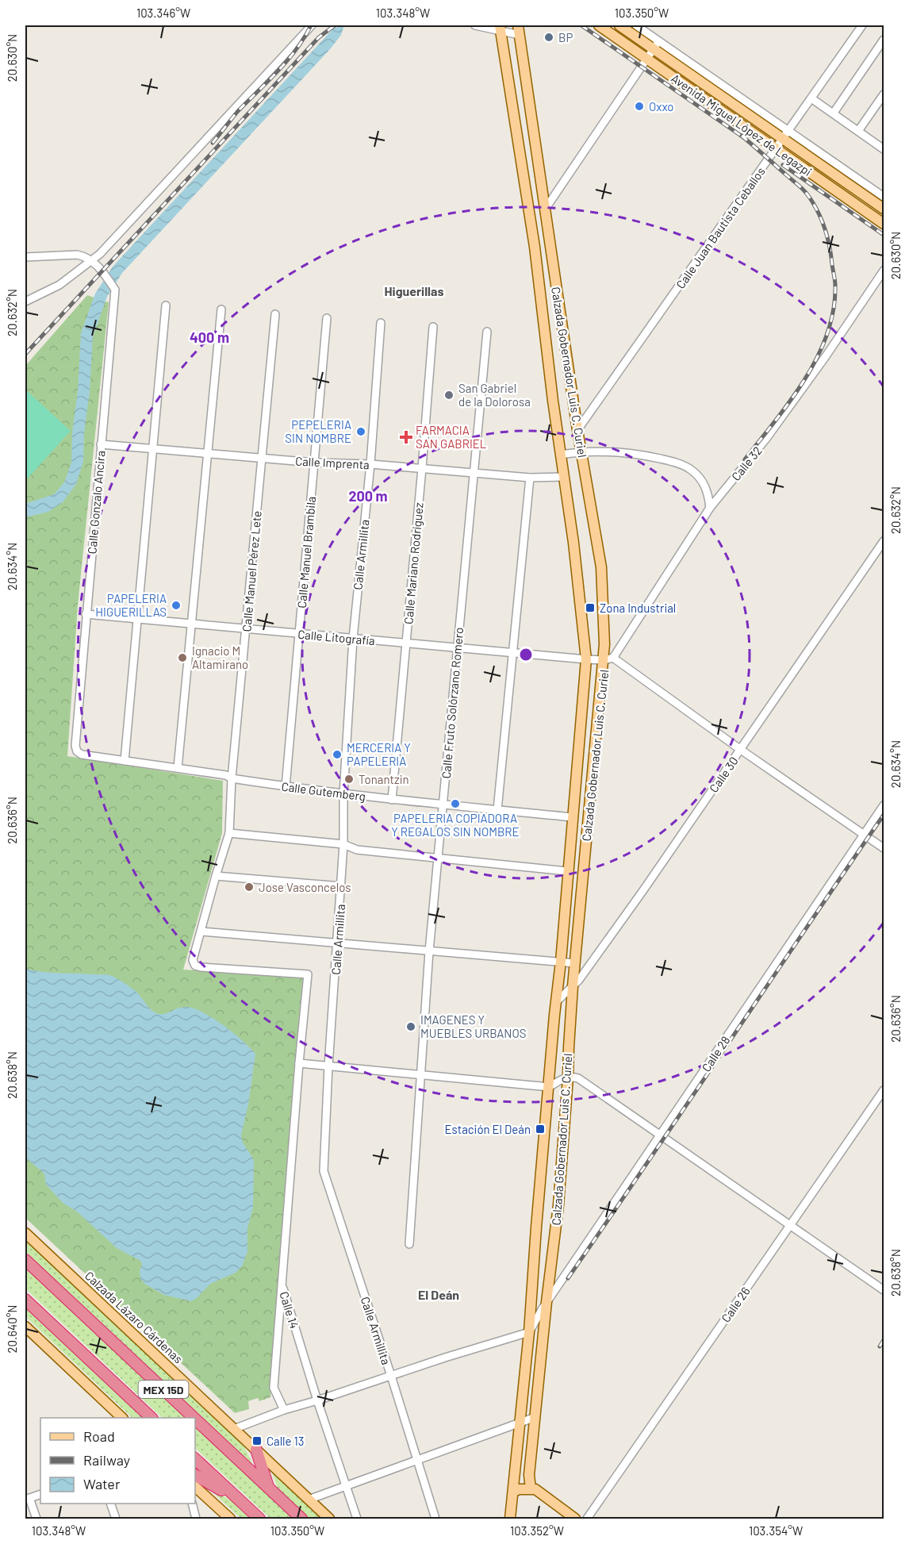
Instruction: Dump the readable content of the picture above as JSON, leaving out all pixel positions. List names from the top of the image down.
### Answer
{
  "streets": {
    "highway": ["MEX 15D"],
    "main road": ["Avenida Miguel López de Legazpi", "Calzada Gobernador Luis C. Curiel", "Calzada Lázaro Cárdenas"],
    "street": [
      "Calle Juan Bautista Ceballos",
      "Calle Imprenta",
      "Calle 32",
      "Calle Gonzalo Ancira",
      "Calle Manuel Brambila",
      "Calle Armillita",
      "Calle Mariano Rodríguez",
      "Calle Manuel Pérez Lete",
      "Calle Litografía",
      "Calle Fruto Solórzano Romero",
      "Calle 30",
      "Calle Gutemberg",
      "Calle 28",
      "Calle 26",
      "Calle 14"
    ]
  },
  "crossings": [
    ["Avenida Miguel López de Legazpi", "Calle Juan Bautista Ceballos"],
    ["Calle Juan Bautista Ceballos", "Calzada Gobernador Luis C. Curiel"],
    ["Calzada Gobernador Luis C. Curiel", "Calle Imprenta"],
    ["Calzada Gobernador Luis C. Curiel", "Calle 32"],
    ["Calzada Gobernador Luis C. Curiel", "Calle Litografía"],
    ["Calzada Gobernador Luis C. Curiel", "Calle 30"],
    ["Calzada Gobernador Luis C. Curiel", "Calle Gutemberg"],
    ["Calzada Gobernador Luis C. Curiel", "Calle 28"],
    ["Calle Imprenta", "Calle Gonzalo Ancira"],
    ["Calle Imprenta", "Calle Manuel Brambila"],
    ["Calle Imprenta", "Calle Armillita"],
    ["Calle Imprenta", "Calle Mariano Rodríguez"],
    ["Calle Imprenta", "Calle Manuel Pérez Lete"],
    ["Calle Imprenta", "Calle Fruto Solórzano Romero"],
    ["Calle 32", "Calle Litografía"],
    ["Calle Gonzalo Ancira", "Calle Litografía"],
    ["Calle Gonzalo Ancira", "Calle Gutemberg"],
    ["Calle Manuel Brambila", "Calle Litografía"],
    ["Calle Manuel Brambila", "Calle Gutemberg"],
    ["Calle Armillita", "Calle Litografía"],
    ["Calle Armillita", "Calle Gutemberg"],
    ["Calle Mariano Rodríguez", "Calle Litografía"],
    ["Calle Mariano Rodríguez", "Calle Gutemberg"],
    ["Calle Manuel Pérez Lete", "Calle Litografía"],
    ["Calle Manuel Pérez Lete", "Calle Gutemberg"],
    ["Calle Manuel Pérez Lete", "Calle 14"],
    ["Calle Litografía", "Calle Fruto Solórzano Romero"],
    ["Calle Fruto Solórzano Romero", "Calle Gutemberg"]
  ],
  "districts": ["Higuerillas", "El Deán"],
  "places": {
    "other": [
      "BP",
      "Oxxo",
      "San Gabriel de la Dolorosa",
      "PEPELERIA SIN NOMBRE",
      "PAPELERIA HIGUERILLAS",
      "Ignacio M Altamirano",
      "MERCERIA Y PAPELERIA",
      "Tonantzin",
      "PAPELERIA COPIADORA Y REGALOS SIN NOMBRE",
      "Jose Vasconcelos",
      "IMAGENES Y MUEBLES URBANOS"
    ],
    "health": ["FARMACIA SAN GABRIEL"],
    "transit": ["Zona Industrial", "Estación El Deán", "Calle 13"]
  },
  "legend": ["Road", "Railway", "Water"],
  "coordinates": [
    "103.346°W",
    "103.348°W",
    "103.350°W",
    "20.630°N",
    "20.632°N",
    "20.634°N",
    "20.636°N",
    "20.638°N",
    "20.640°N",
    "103.352°W",
    "103.354°W"
  ],
  "rings": ["400 m", "200 m"]
}
